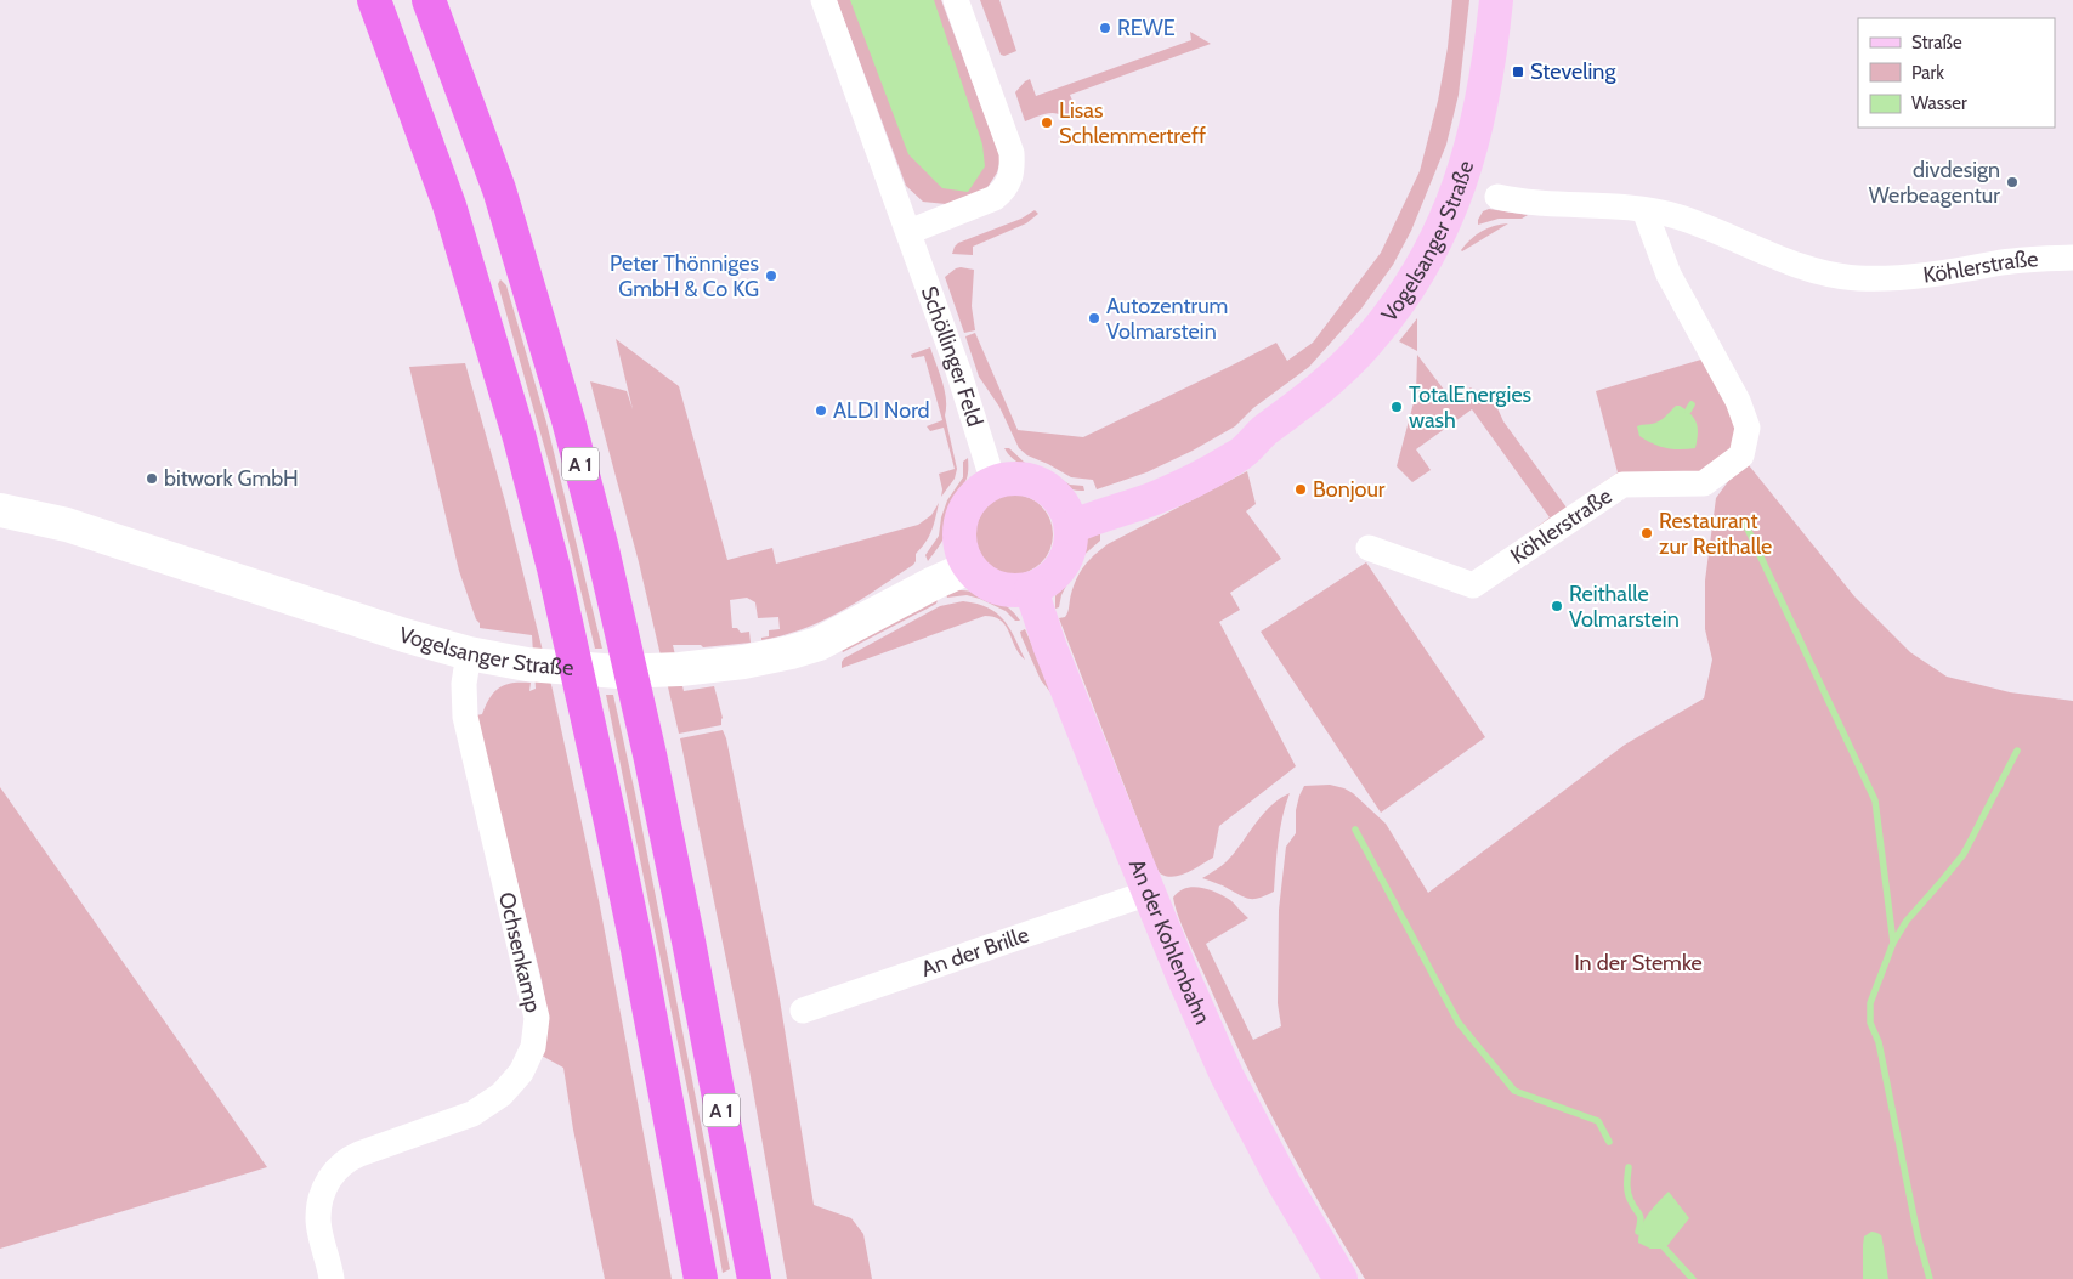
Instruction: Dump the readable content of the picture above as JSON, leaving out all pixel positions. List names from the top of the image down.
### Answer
{
  "streets": {
    "highway": ["A 1"],
    "main road": ["Vogelsanger Straße", "An der Kohlenbahn"],
    "street": [
      "Köhlerstraße",
      "Schöllinger Feld",
      "Ochsenkamp",
      "An der Brille"
    ]
  },
  "crossings": [
    ["Vogelsanger Straße", "Schöllinger Feld"],
    ["Vogelsanger Straße", "An der Kohlenbahn"],
    ["Vogelsanger Straße", "Ochsenkamp"],
    ["Schöllinger Feld", "An der Kohlenbahn"],
    ["An der Kohlenbahn", "An der Brille"]
  ],
  "parks": ["In der Stemke"],
  "places": {
    "other": [
      "REWE",
      "Lisas Schlemmertreff",
      "divdesign Werbeagentur",
      "Peter Thönniges GmbH & Co KG",
      "Autozentrum Volmarstein",
      "TotalEnergies wash",
      "ALDI Nord",
      "bitwork GmbH",
      "Bonjour",
      "Restaurant zur Reithalle",
      "Reithalle Volmarstein"
    ],
    "transit": ["Steveling"]
  },
  "legend": ["Straße", "Park", "Wasser"]
}
